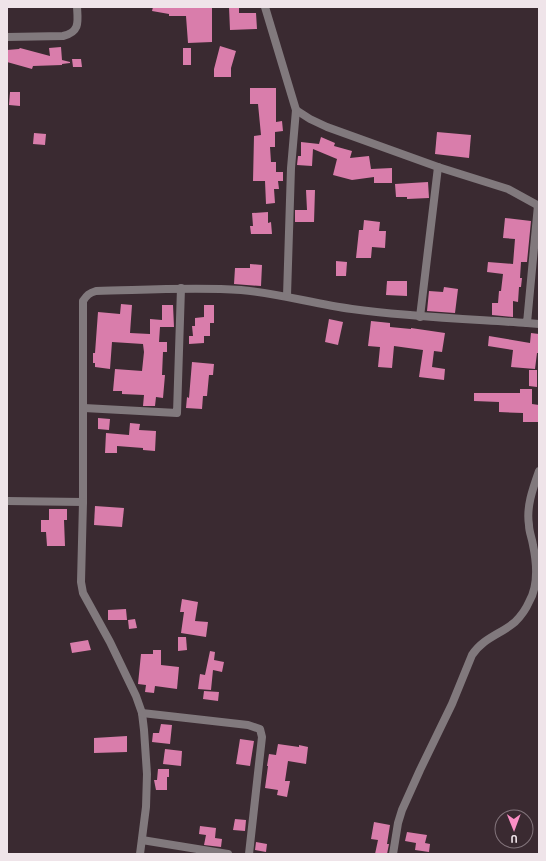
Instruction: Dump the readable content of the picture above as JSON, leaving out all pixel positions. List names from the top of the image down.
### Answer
{
  "north": "bottom"
}
